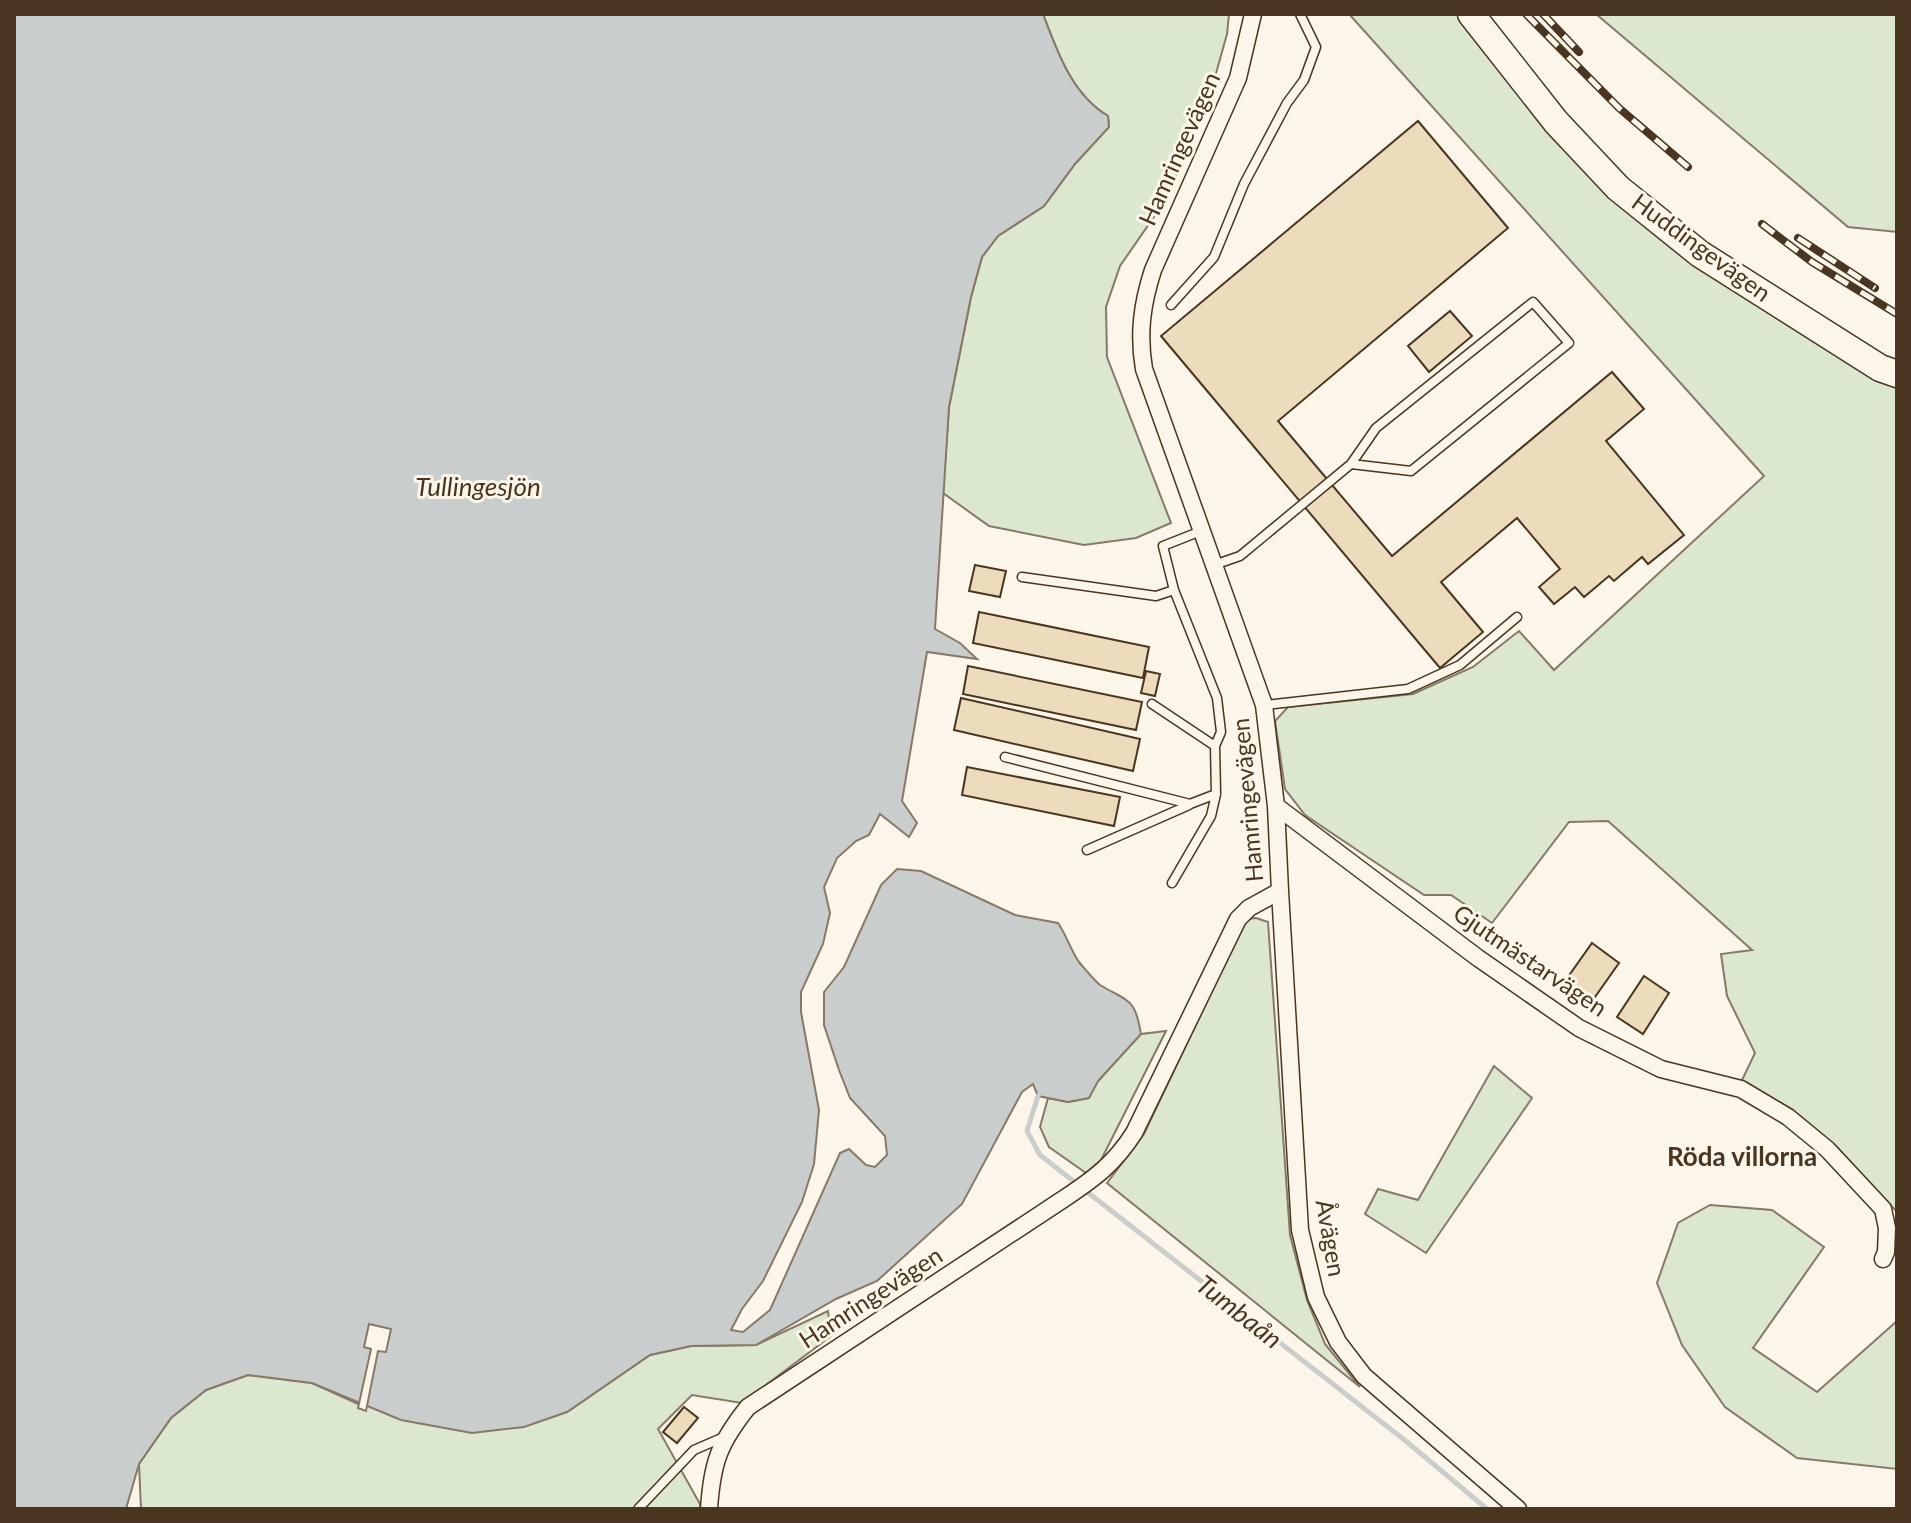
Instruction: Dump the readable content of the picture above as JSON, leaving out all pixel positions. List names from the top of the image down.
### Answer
{
  "streets": {
    "main road": ["Huddingevägen"],
    "street": ["Hamringevägen", "Gjutmästarvägen", "Åvägen"]
  },
  "crossings": [
    ["Hamringevägen", "Gjutmästarvägen"],
    ["Hamringevägen", "Åvägen"]
  ],
  "districts": ["Röda villorna"],
  "water": ["Tullingesjön", "Tumbaån"]
}
